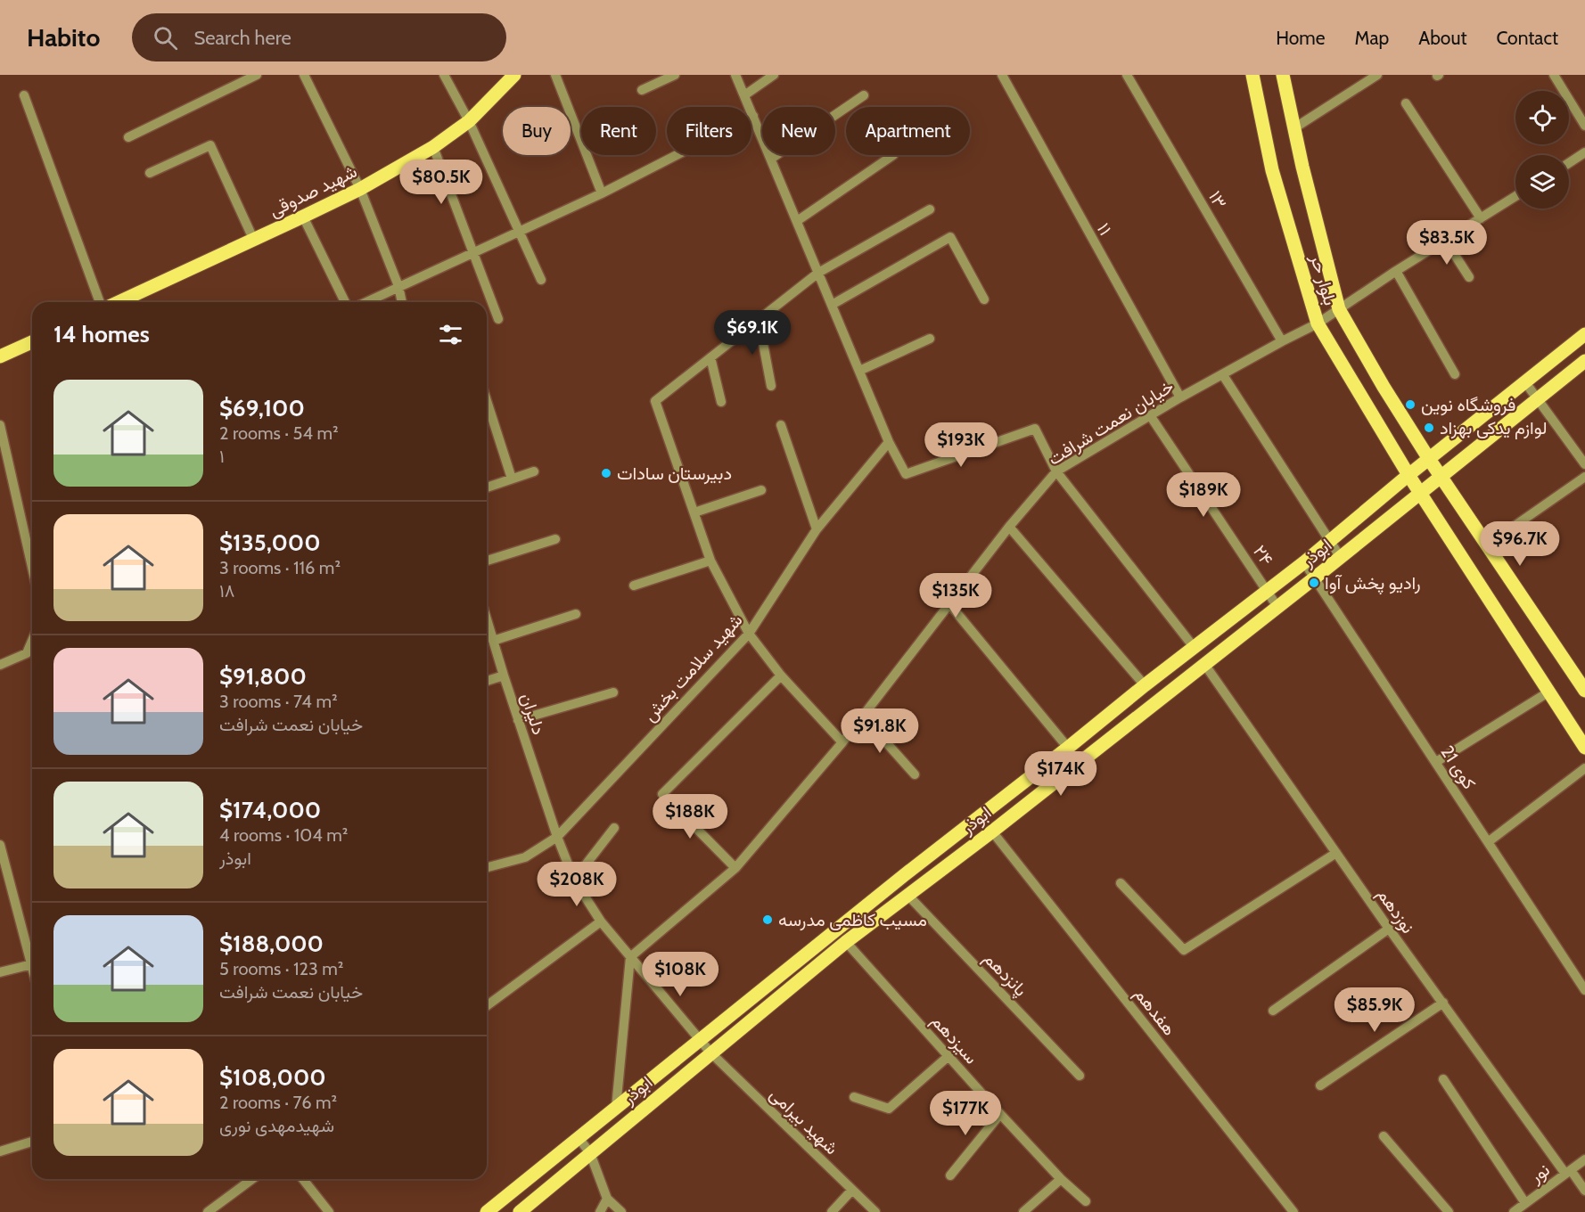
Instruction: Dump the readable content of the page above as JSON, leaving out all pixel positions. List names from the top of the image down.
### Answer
{
  "streets": {
    "main road": ["شهید صدوقی", "بلوار حر", "ابوذر"],
    "street": [
      "۱۳",
      "۱۱",
      "خیابان نعمت شرافت",
      "۲۴",
      "شهید سلامت بخش",
      "دلیران",
      "کوی 21",
      "نوزدهم",
      "پانزدهم",
      "هفدهم",
      "سیزدهم",
      "شهید بیرامی",
      "نور"
    ]
  },
  "crossings": [
    ["۱۳", "خیابان نعمت شرافت"],
    ["۱۱", "خیابان نعمت شرافت"],
    ["بلوار حر", "خیابان نعمت شرافت"],
    ["بلوار حر", "ابوذر"],
    ["خیابان نعمت شرافت", "۲۴"],
    ["خیابان نعمت شرافت", "دلیران"],
    ["خیابان نعمت شرافت", "شهید بیرامی"],
    ["ابوذر", "۲۴"],
    ["ابوذر", "کوی 21"],
    ["ابوذر", "نوزدهم"],
    ["ابوذر", "پانزدهم"],
    ["ابوذر", "هفدهم"],
    ["ابوذر", "سیزدهم"],
    ["ابوذر", "شهید بیرامی"],
    ["شهید سلامت بخش", "دلیران"],
    ["دلیران", "شهید بیرامی"],
    ["نوزدهم", "نور"]
  ],
  "places": [
    "فروشگاه نوین",
    "لوازم یدکی بهزاد",
    "دبیرستان سادات",
    "رادیو پخش آوا",
    "مسیب کاظمی مدرسه"
  ],
  "page": {
    "header": "Habito",
    "search": "Search here",
    "nav": [
      "Home",
      "Map",
      "About",
      "Contact"
    ],
    "chip": [
      "Buy",
      "Rent",
      "Filters",
      "New",
      "Apartment"
    ],
    "price": [
      "$80.5K",
      "$83.5K",
      "$69.1K",
      "$193K",
      "$189K",
      "$96.7K",
      "$135K",
      "$91.8K",
      "$174K",
      "$188K",
      "$208K",
      "$108K",
      "$85.9K",
      "$177K"
    ],
    "heading": "14 homes",
    "list": [
      {
        "name": "$69,100",
        "note": "2 rooms · 54 m² · ۱"
      },
      {
        "name": "$135,000",
        "note": "3 rooms · 116 m² · ۱۸"
      },
      {
        "name": "$91,800",
        "note": "3 rooms · 74 m² · خیابان نعمت شرافت"
      },
      {
        "name": "$174,000",
        "note": "4 rooms · 104 m² · ابوذر"
      },
      {
        "name": "$188,000",
        "note": "5 rooms · 123 m² · خیابان نعمت شرافت"
      },
      {
        "name": "$108,000",
        "note": "2 rooms · 76 m² · شهیدمهدی نوری"
      }
    ]
  }
}
